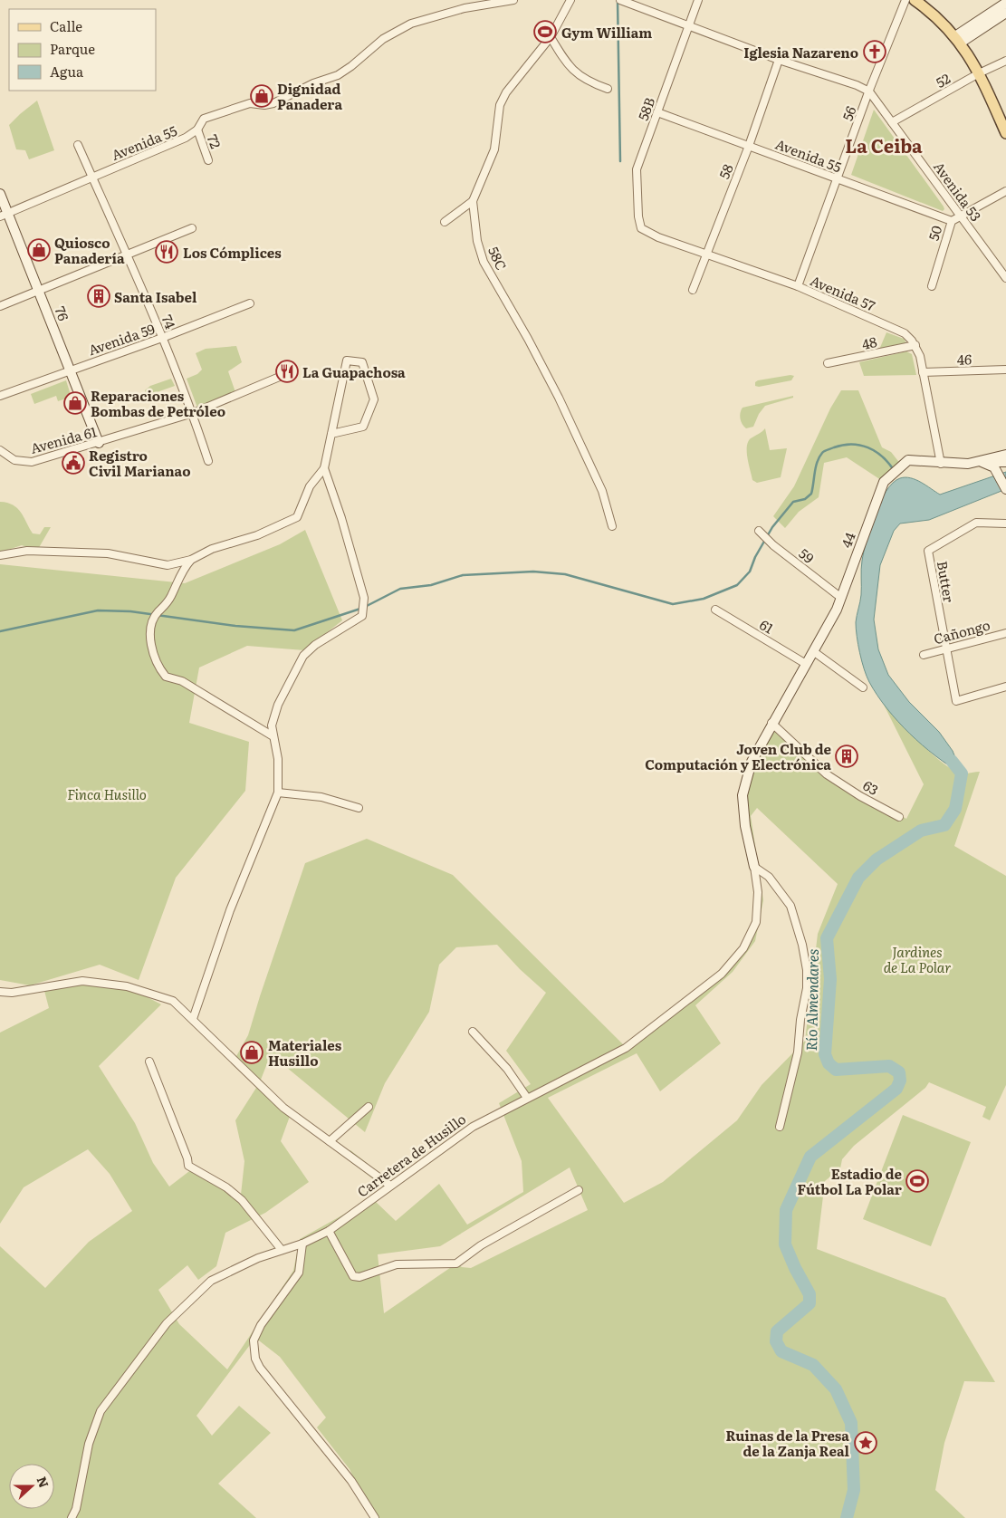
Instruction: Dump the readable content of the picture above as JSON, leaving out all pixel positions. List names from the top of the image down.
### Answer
{
  "streets": {
    "street": [
      "52",
      "58B",
      "56",
      "72",
      "Avenida 55",
      "58",
      "Avenida 53",
      "50",
      "58C",
      "Avenida 57",
      "76",
      "74",
      "Avenida 59",
      "48",
      "46",
      "Avenida 61",
      "44",
      "59",
      "Butter",
      "61",
      "Cañongo",
      "63",
      "Carretera de Husillo"
    ]
  },
  "crossings": [
    ["52", "Avenida 53"],
    ["58B", "Avenida 55"],
    ["58B", "Avenida 57"],
    ["56", "Avenida 55"],
    ["56", "Avenida 53"],
    ["56", "Avenida 57"],
    ["72", "Avenida 55"],
    ["Avenida 55", "58"],
    ["Avenida 55", "50"],
    ["Avenida 55", "76"],
    ["Avenida 55", "74"],
    ["58", "Avenida 57"],
    ["Avenida 53", "50"],
    ["Avenida 57", "48"],
    ["Avenida 57", "46"],
    ["Avenida 57", "44"],
    ["76", "Avenida 59"],
    ["76", "Avenida 61"],
    ["74", "Avenida 59"],
    ["74", "Avenida 61"],
    ["44", "59"],
    ["44", "61"],
    ["44", "63"],
    ["44", "Carretera de Husillo"],
    ["Butter", "Cañongo"],
    ["63", "Carretera de Husillo"]
  ],
  "districts": ["La Ceiba"],
  "water": ["Río Almendares"],
  "parks": ["Finca Husillo", "Jardines de La Polar"],
  "places": {
    "sports": ["Gym William", "Estadio de Fútbol La Polar"],
    "church": ["Iglesia Nazareno"],
    "shop": [
      "Dignidad Panadera",
      "Quiosco Panadería",
      "Reparaciones Bombas de Petróleo",
      "Materiales Husillo"
    ],
    "restaurant": ["Los Cómplices", "La Guapachosa"],
    "building": ["Santa Isabel", "Joven Club de Computación y Electrónica"],
    "public building": ["Registro Civil Marianao"],
    "place": ["Ruinas de la Presa de la Zanja Real"]
  },
  "legend": ["Calle", "Parque", "Agua"],
  "north": "right"
}
